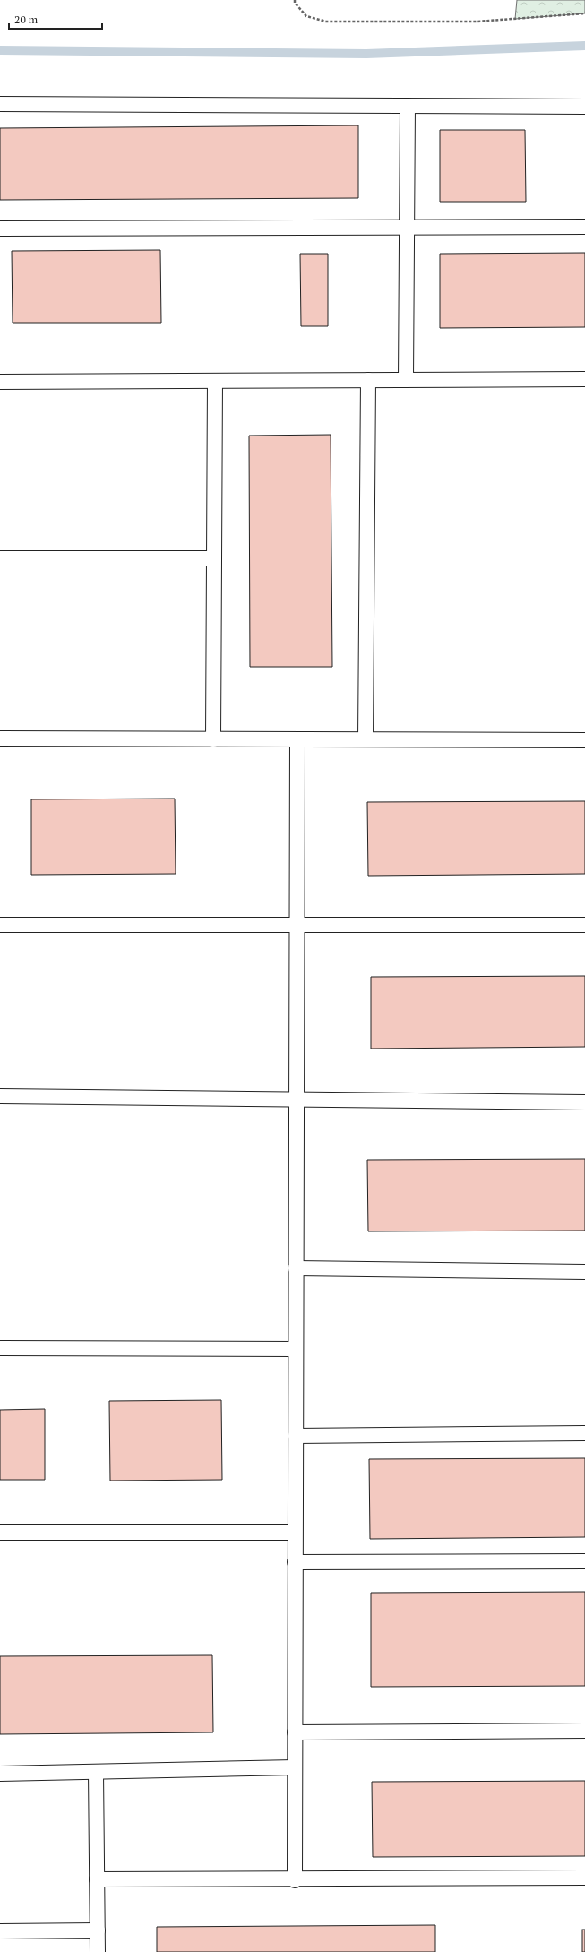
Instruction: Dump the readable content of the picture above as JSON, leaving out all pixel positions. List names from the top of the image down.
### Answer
{
  "scale_bar": "20 m"
}
